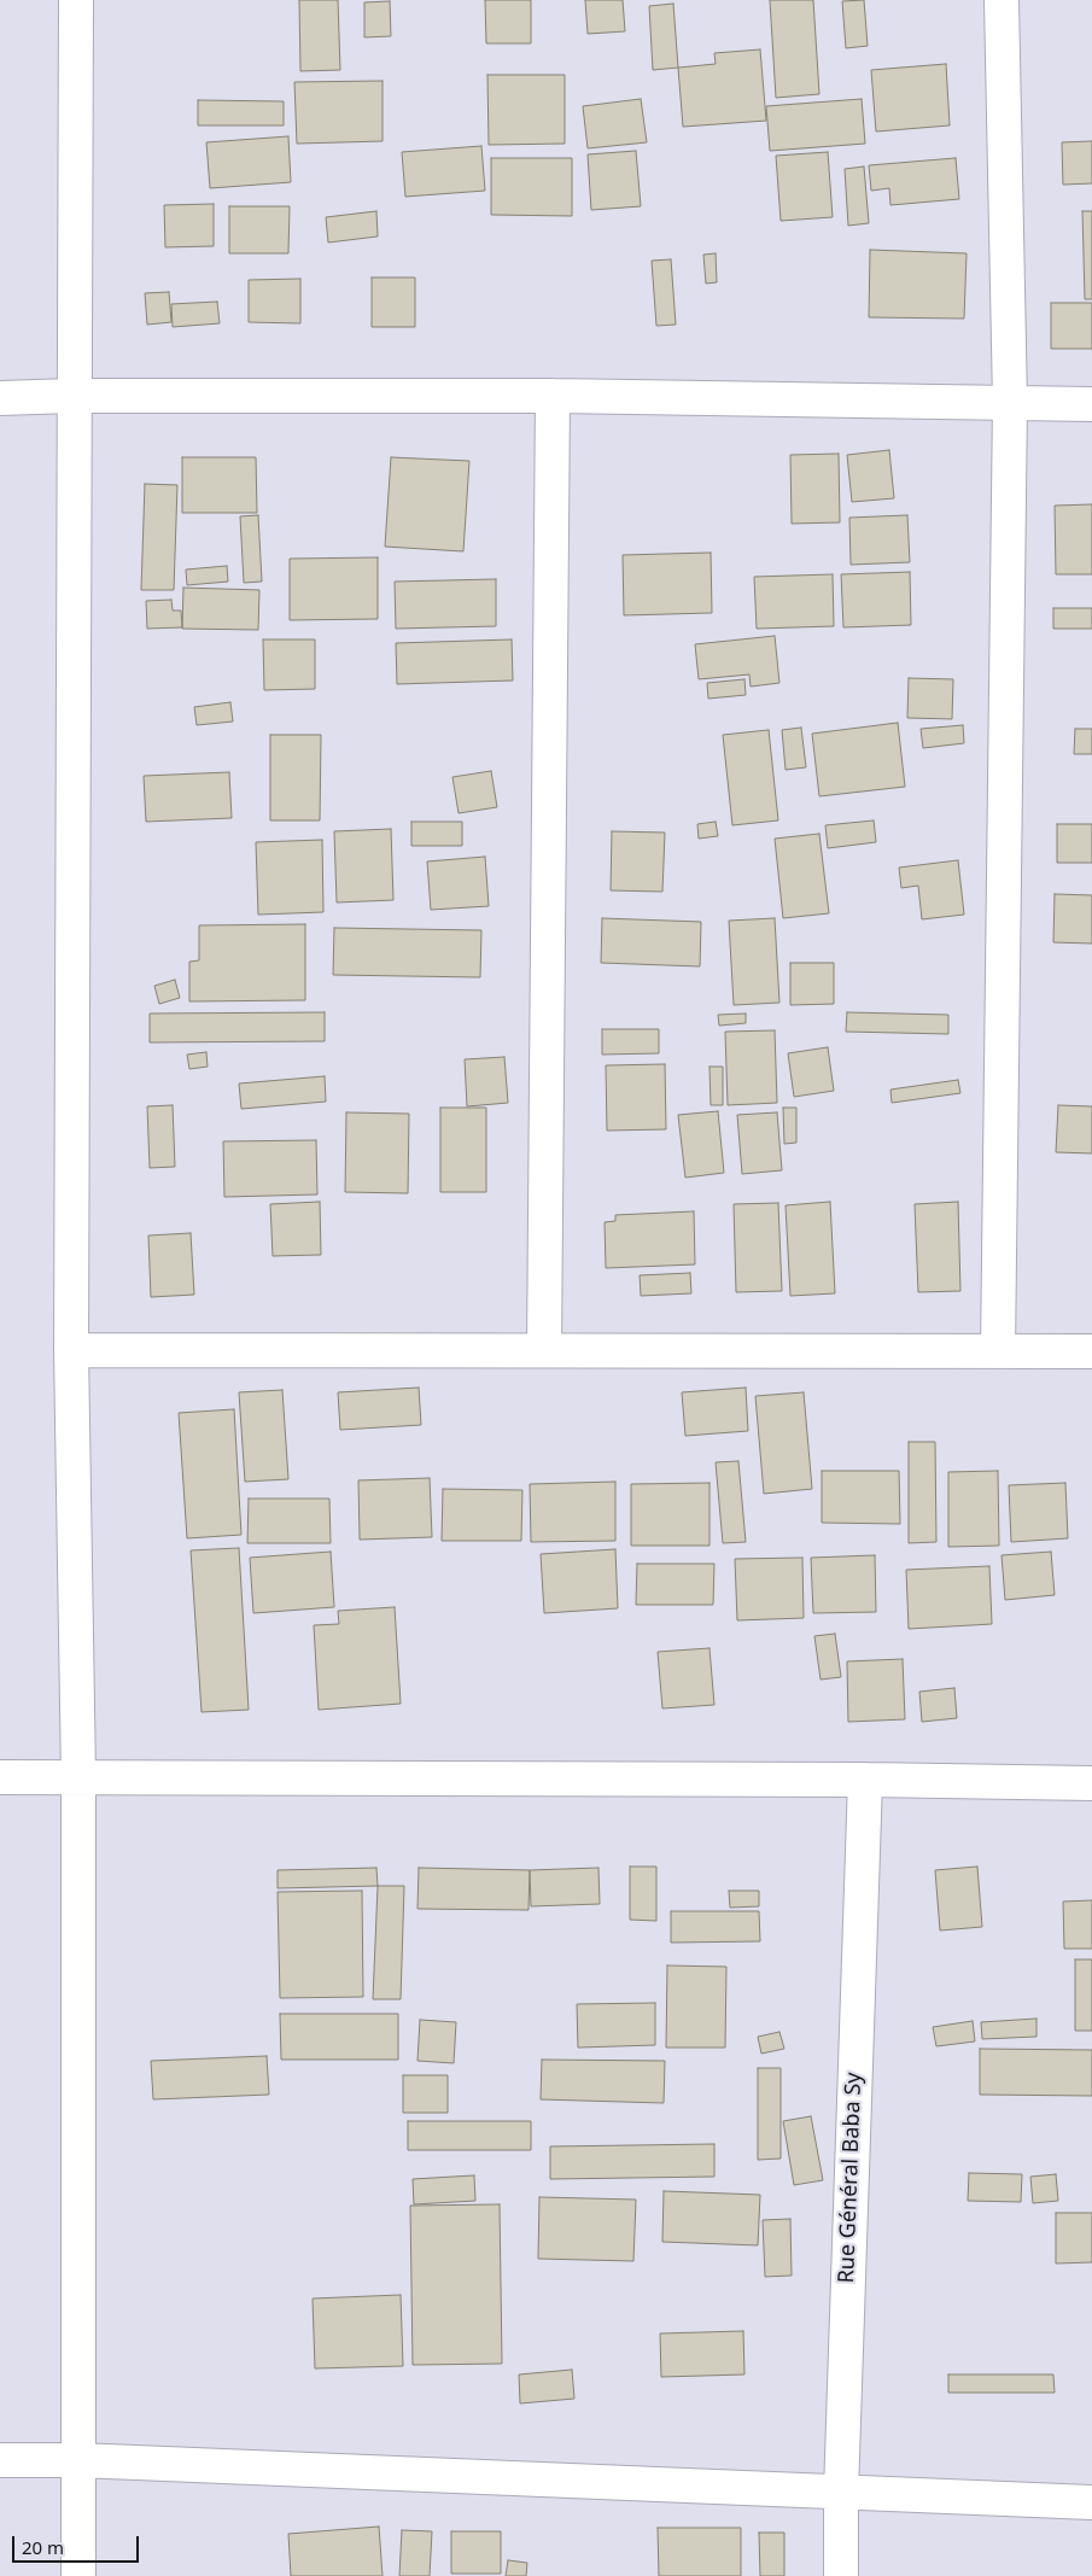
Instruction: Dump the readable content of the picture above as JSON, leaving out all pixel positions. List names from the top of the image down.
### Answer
{
  "streets": {
    "street": ["Rue Général Baba Sy"]
  },
  "scale_bar": "20 m"
}
